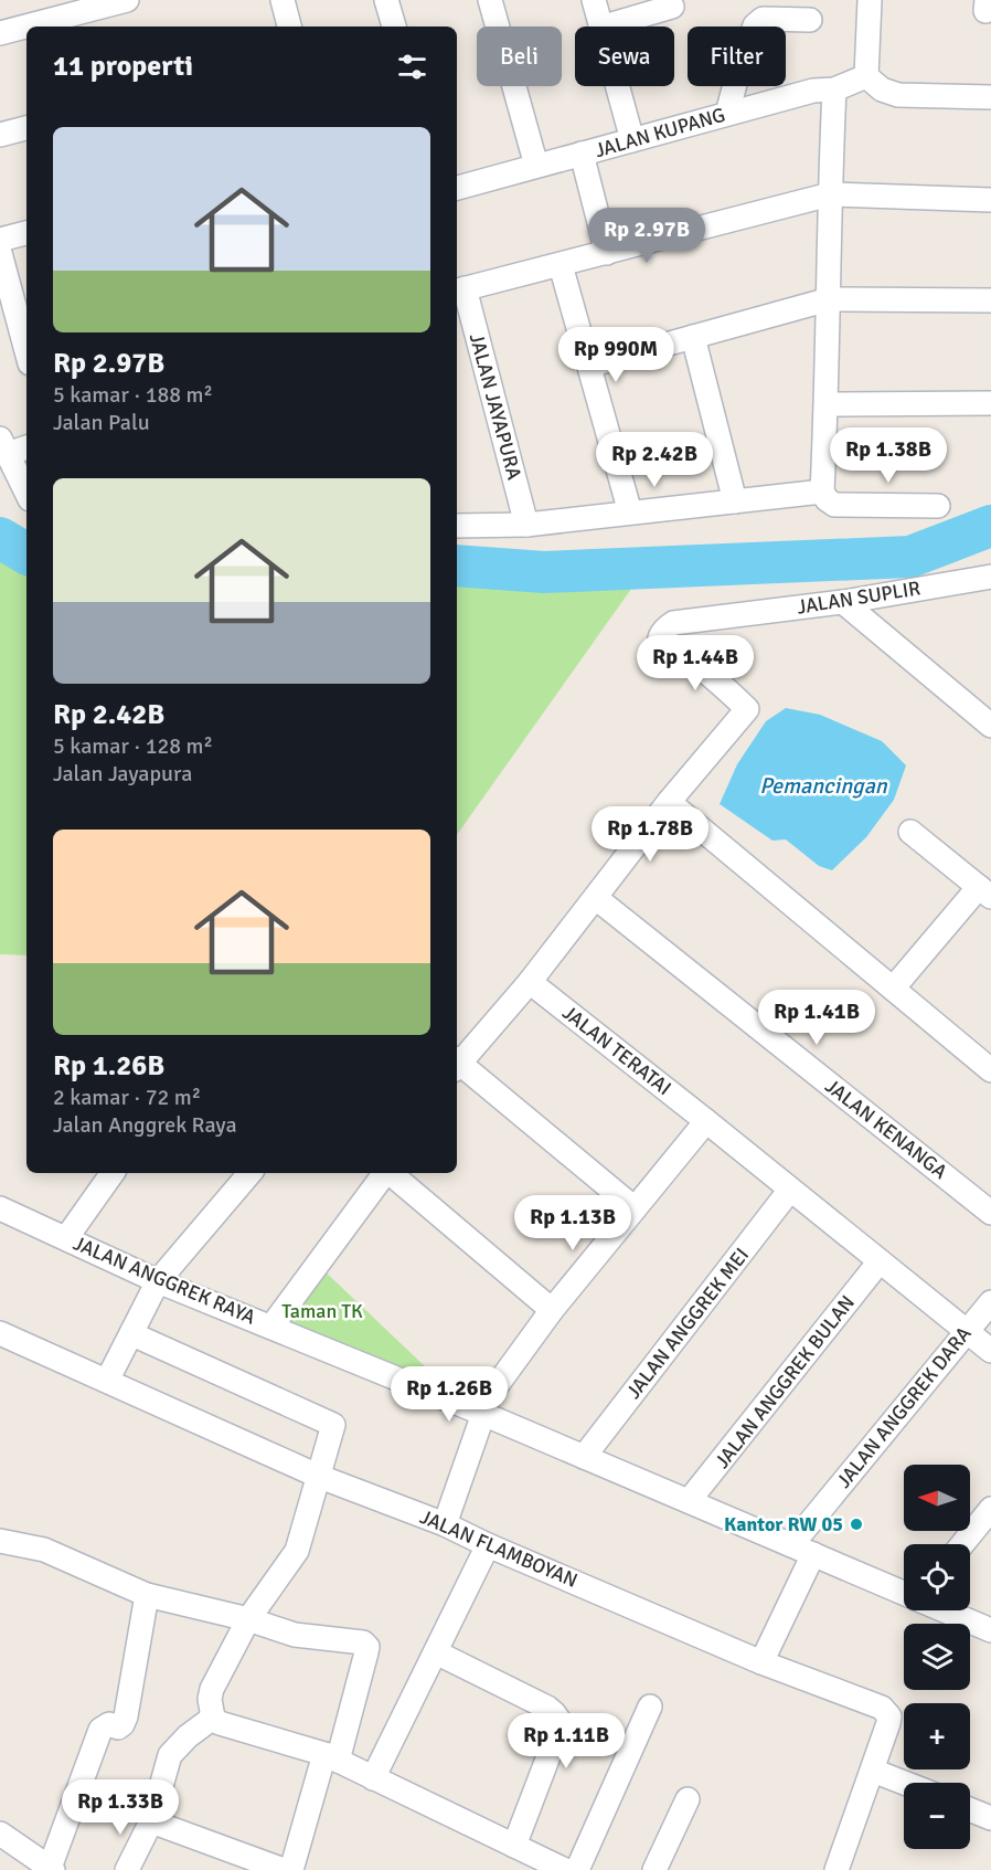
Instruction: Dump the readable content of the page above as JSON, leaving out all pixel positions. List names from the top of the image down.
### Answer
{
  "streets": {
    "street": [
      "JALAN KUPANG",
      "JALAN JAYAPURA",
      "JALAN SUPLIR",
      "JALAN TERATAI",
      "JALAN KENANGA",
      "JALAN ANGGREK RAYA",
      "JALAN ANGGREK MEI",
      "JALAN ANGGREK BULAN",
      "JALAN ANGGREK DARA",
      "JALAN FLAMBOYAN"
    ]
  },
  "crossings": [
    ["JALAN TERATAI", "JALAN ANGGREK MEI"],
    ["JALAN TERATAI", "JALAN ANGGREK BULAN"],
    ["JALAN TERATAI", "JALAN ANGGREK DARA"],
    ["JALAN ANGGREK RAYA", "JALAN ANGGREK MEI"],
    ["JALAN ANGGREK RAYA", "JALAN ANGGREK BULAN"],
    ["JALAN ANGGREK RAYA", "JALAN ANGGREK DARA"]
  ],
  "water": ["Pemancingan"],
  "parks": ["Taman TK"],
  "places": ["Kantor RW 05"],
  "north": "left",
  "page": {
    "chip": ["Beli", "Sewa", "Filter"],
    "heading": "11 properti",
    "list": [
      {
        "name": "Rp 2.97B",
        "note": "5 kamar · 188 m² · Jalan Palu"
      },
      {
        "name": "Rp 2.42B",
        "note": "5 kamar · 128 m² · Jalan Jayapura"
      },
      {
        "name": "Rp 1.26B",
        "note": "2 kamar · 72 m² · Jalan Anggrek Raya"
      }
    ],
    "price": [
      "Rp 2.97B",
      "Rp 990M",
      "Rp 1.38B",
      "Rp 2.42B",
      "Rp 1.44B",
      "Rp 1.78B",
      "Rp 1.41B",
      "Rp 1.13B",
      "Rp 1.26B",
      "Rp 1.11B",
      "Rp 1.33B"
    ],
    "map_buttons": ["+", "−"]
  }
}
